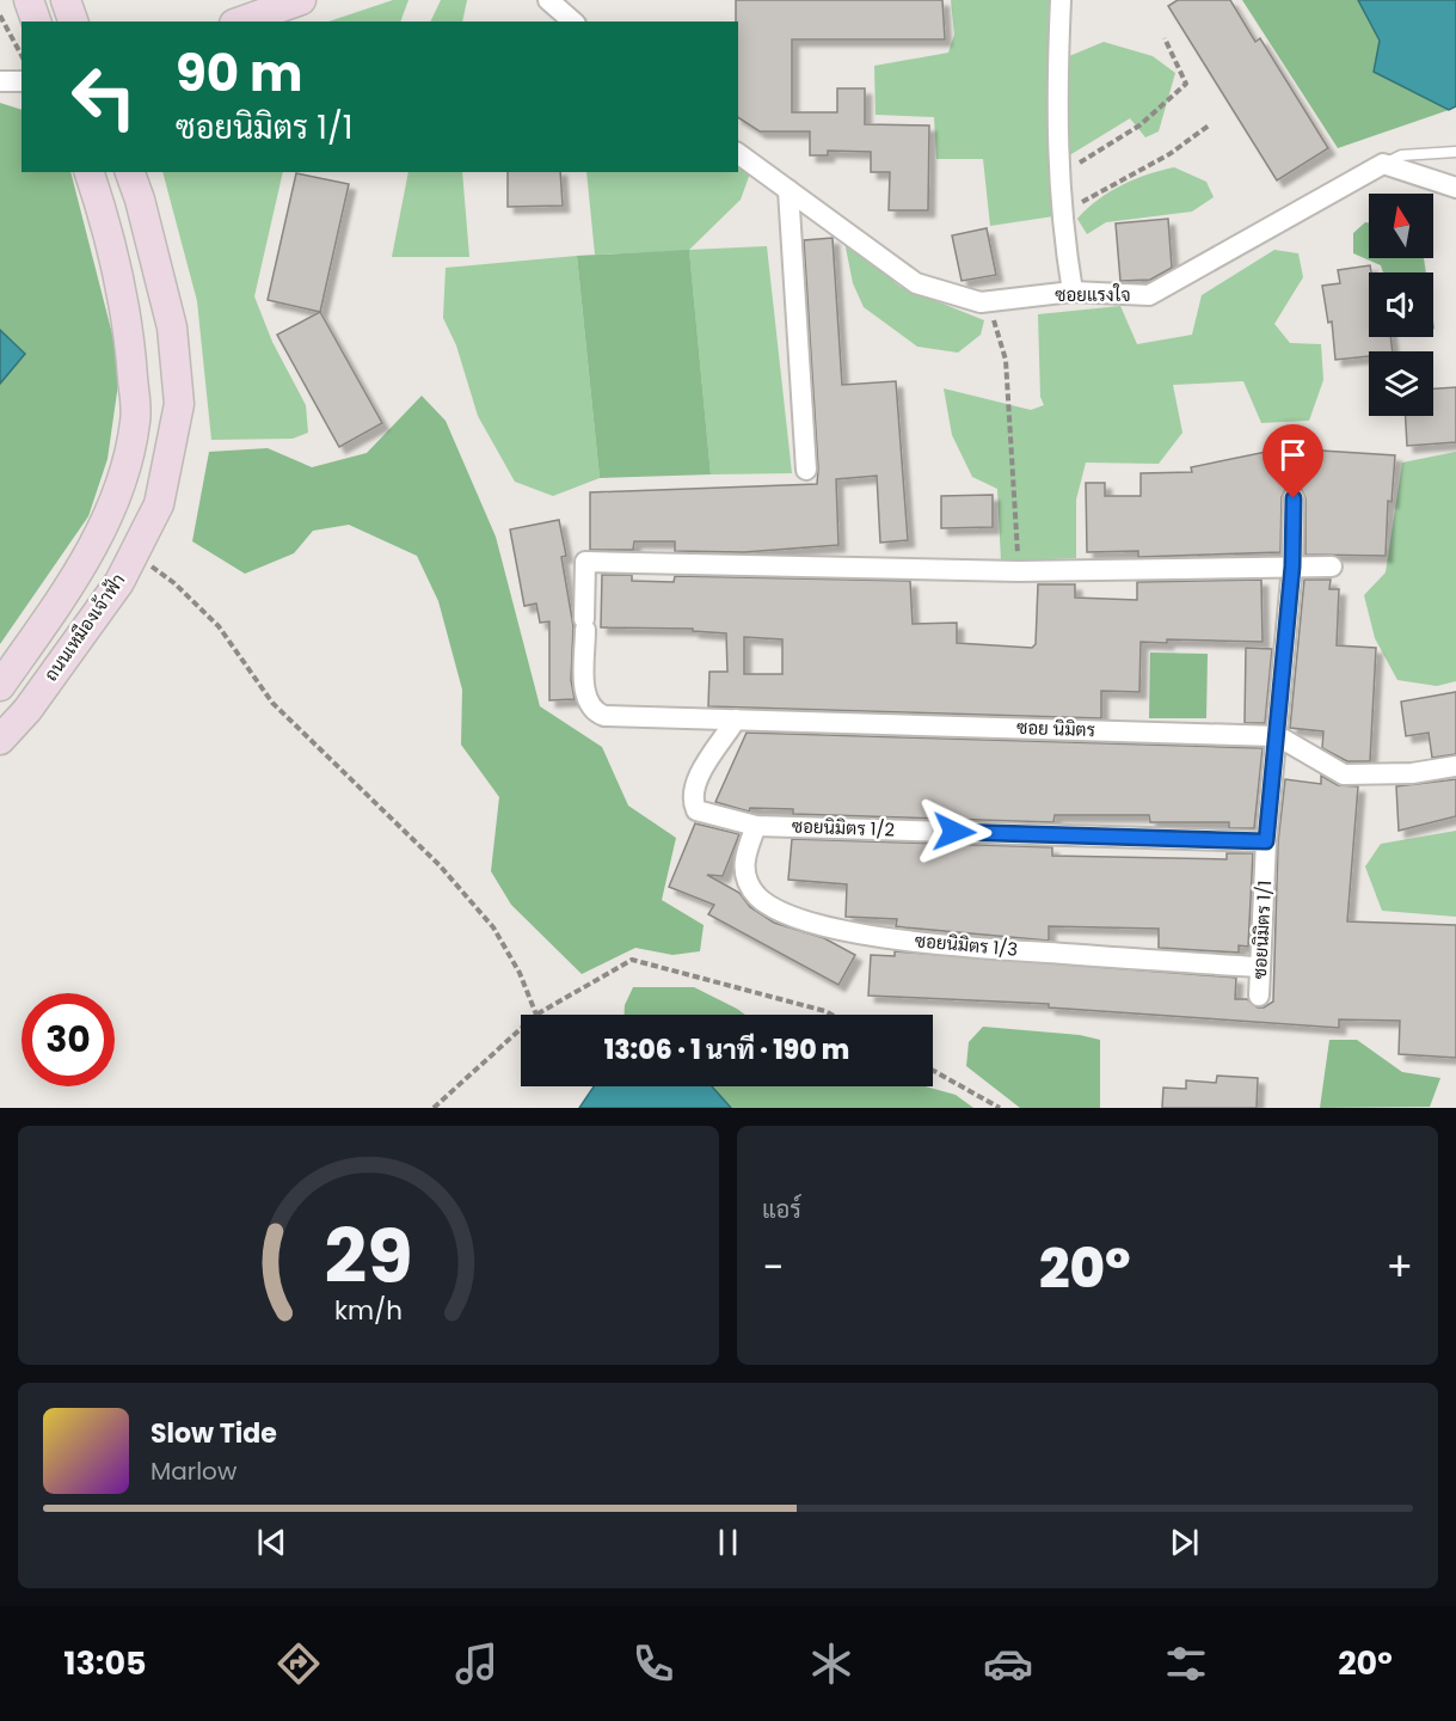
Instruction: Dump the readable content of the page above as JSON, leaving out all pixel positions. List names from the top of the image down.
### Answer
{
  "streets": {
    "street": [
      "ซอยแรงใจ",
      "ถนนเหมืองเจ้าฟ้า",
      "ซอย นิมิตร",
      "ซอยนิมิตร 1/2",
      "ซอยนิมิตร 1/1",
      "ซอยนิมิตร 1/3"
    ]
  },
  "crossings": [
    ["ซอย นิมิตร", "ซอยนิมิตร 1/2"],
    ["ซอย นิมิตร", "ซอยนิมิตร 1/1"],
    ["ซอยนิมิตร 1/2", "ซอยนิมิตร 1/1"],
    ["ซอยนิมิตร 1/2", "ซอยนิมิตร 1/3"],
    ["ซอยนิมิตร 1/1", "ซอยนิมิตร 1/3"]
  ],
  "north": "top",
  "page": {
    "turn": ["90 m", "ซอยนิมิตร 1/1"],
    "limit": "30",
    "trip": "13:06 · 1 นาที · 190 m",
    "tile": "แอร์",
    "heat": ["−", "20°", "+"],
    "song": ["Slow Tide", "Marlow"],
    "tabs": ["13:05", "20°"],
    "gauge": ["29", "km/h"]
  }
}
